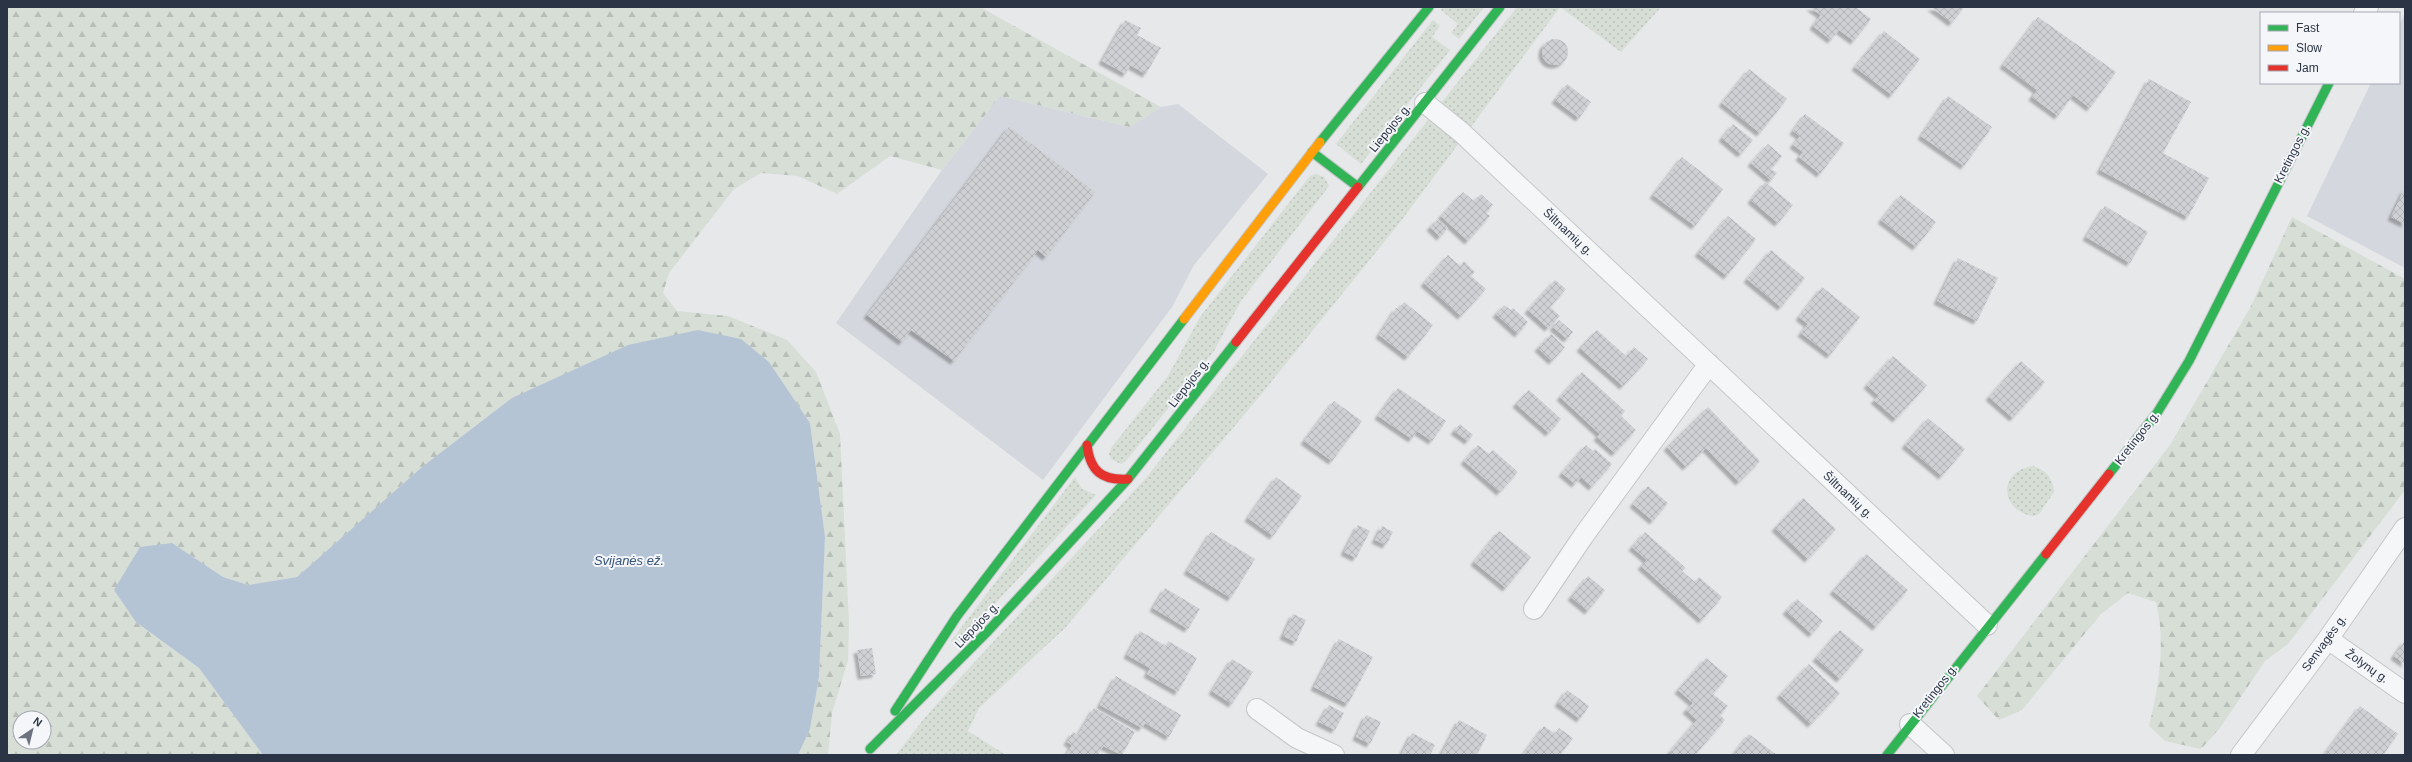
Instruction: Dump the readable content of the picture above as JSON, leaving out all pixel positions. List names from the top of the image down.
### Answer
{
  "streets": {
    "main road": ["Liepojos g.", "Kretingos g."],
    "street": ["Šiltnamių g.", "Senvagės g.", "Žolynų g."]
  },
  "crossings": [
    ["Liepojos g.", "Šiltnamių g."],
    ["Kretingos g.", "Šiltnamių g."],
    ["Senvagės g.", "Žolynų g."]
  ],
  "water": ["Svijanės ež."],
  "legend": ["Fast", "Slow", "Jam"],
  "north": "top right"
}
